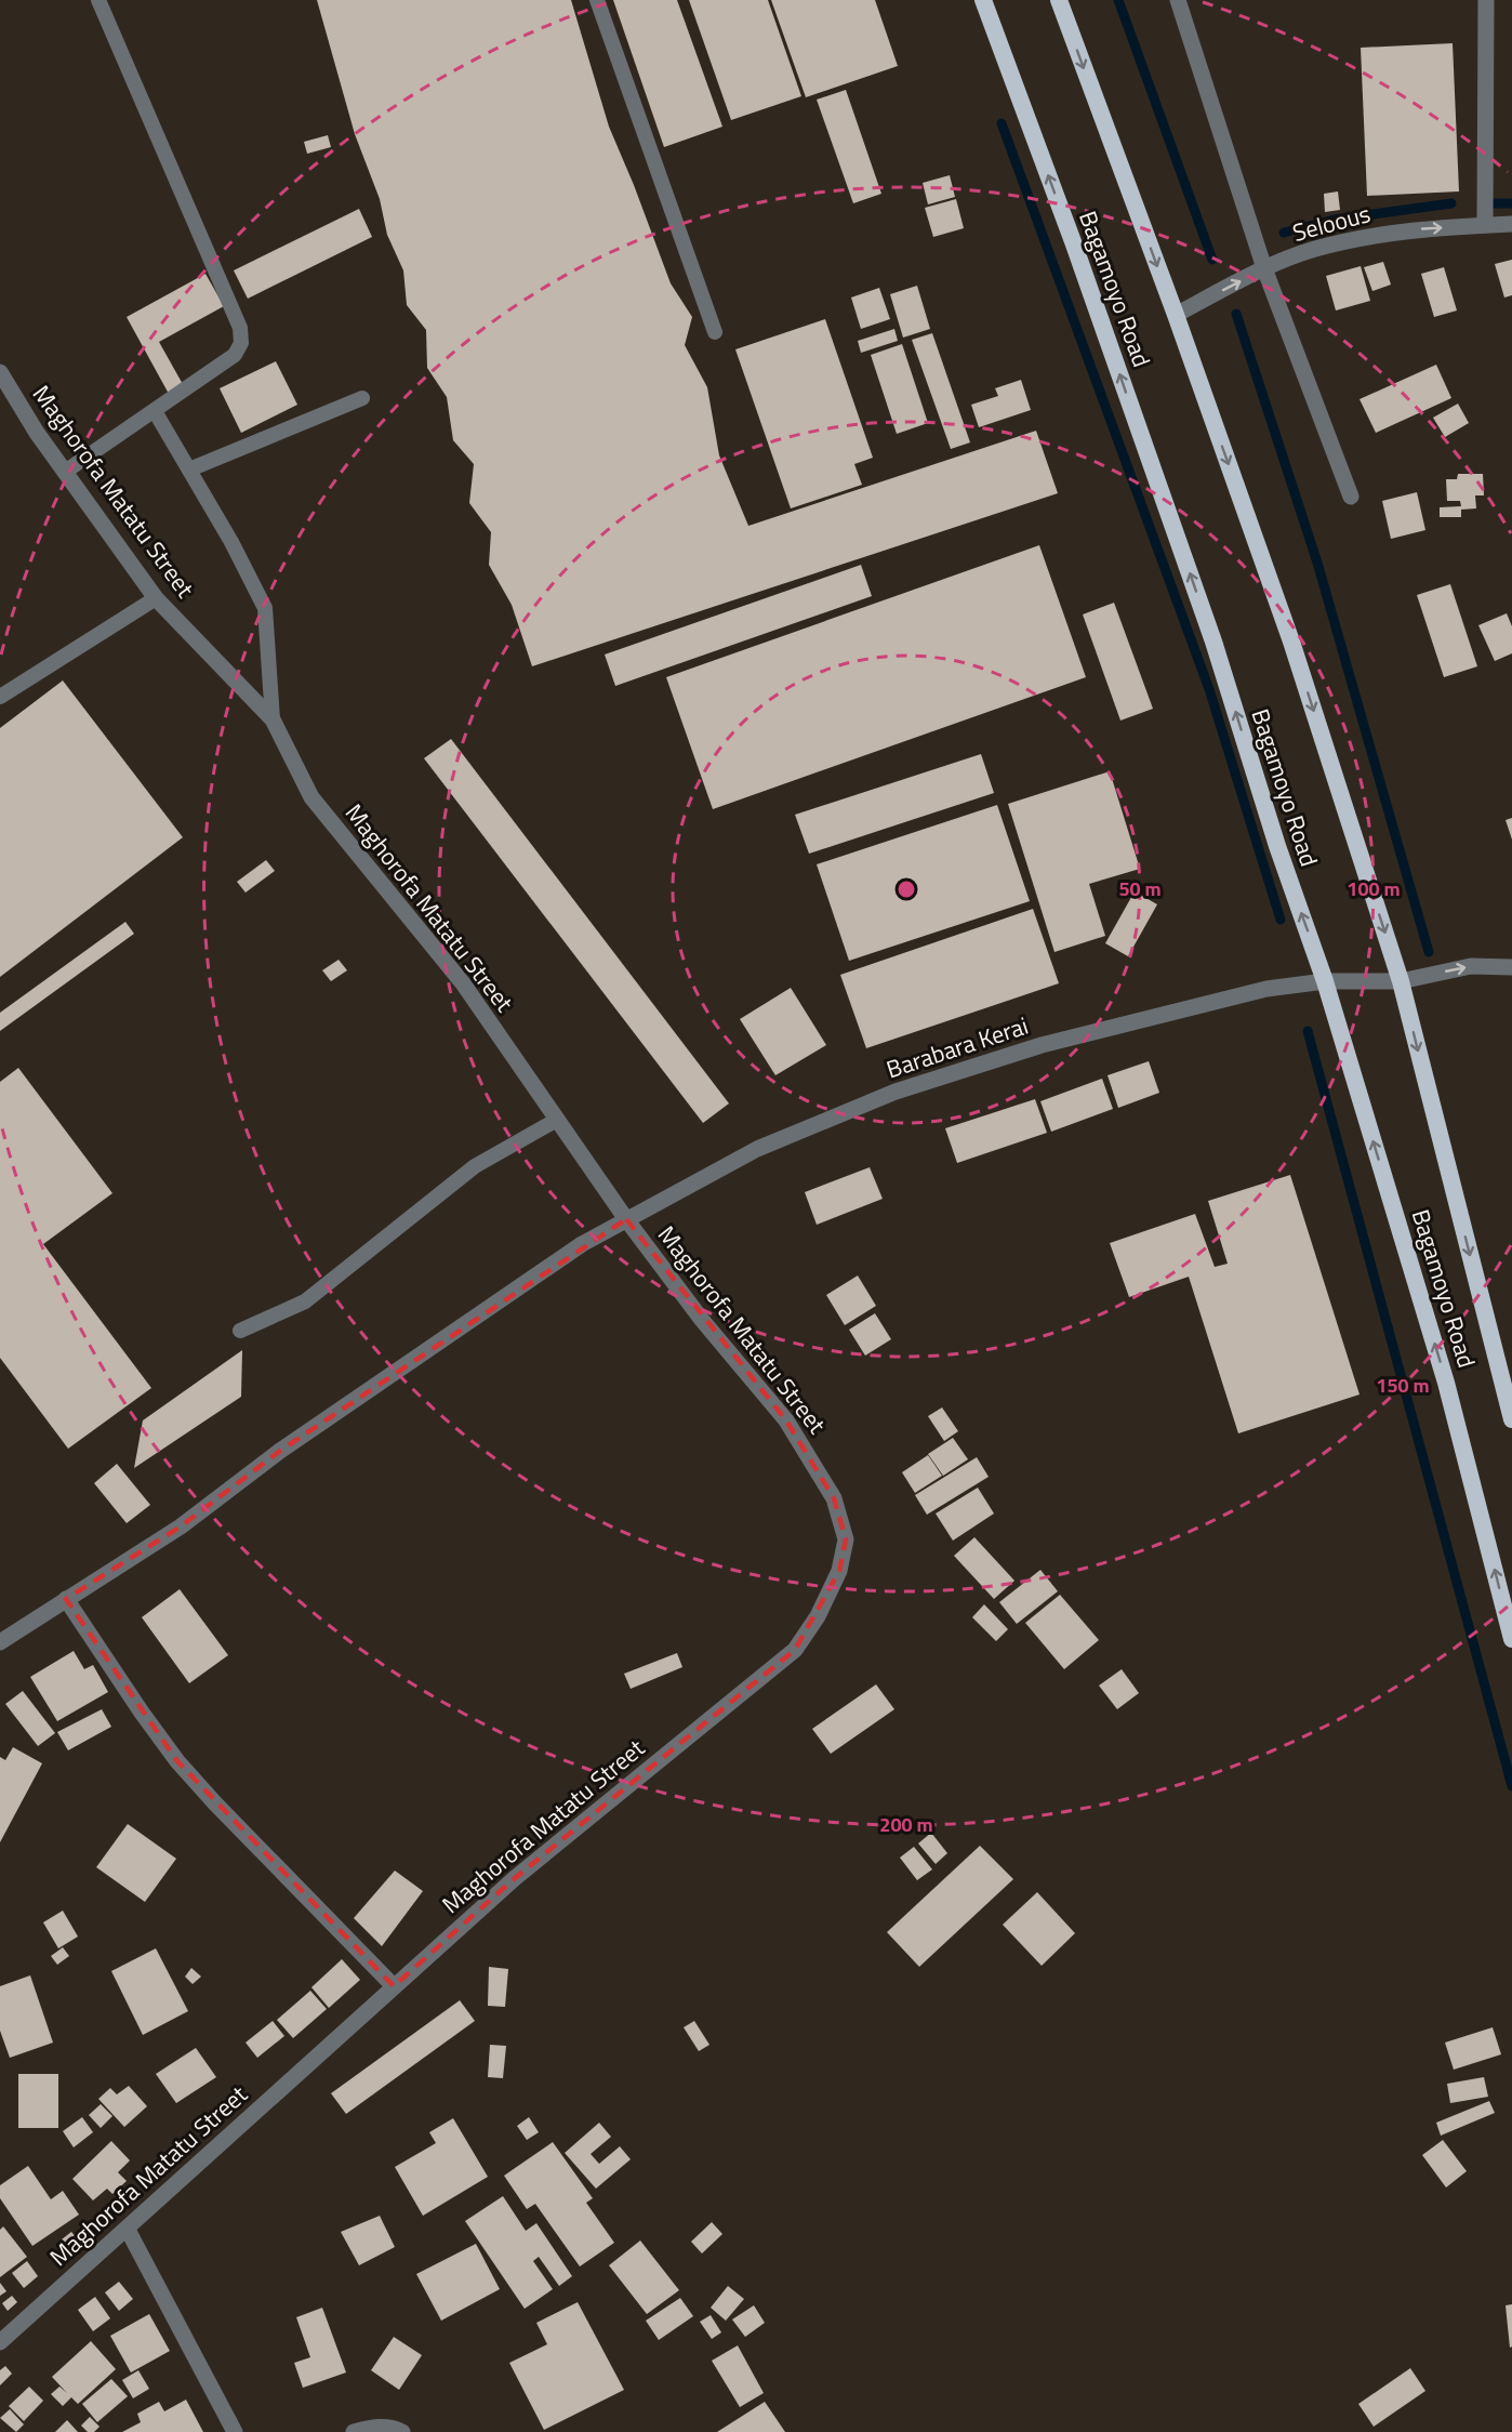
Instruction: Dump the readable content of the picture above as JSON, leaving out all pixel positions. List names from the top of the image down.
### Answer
{
  "streets": {
    "highway": ["Bagamoyo Road"],
    "street": ["Seloous", "Maghorofa Matatu Street", "Barabara Kerai"]
  },
  "crossings": [
    ["Seloous", "Bagamoyo Road"],
    ["Bagamoyo Road", "Barabara Kerai"],
    ["Maghorofa Matatu Street", "Barabara Kerai"]
  ],
  "one_way": ["Seloous"],
  "rings": [
    "50 m",
    "100 m",
    "150 m",
    "200 m"
  ]
}
